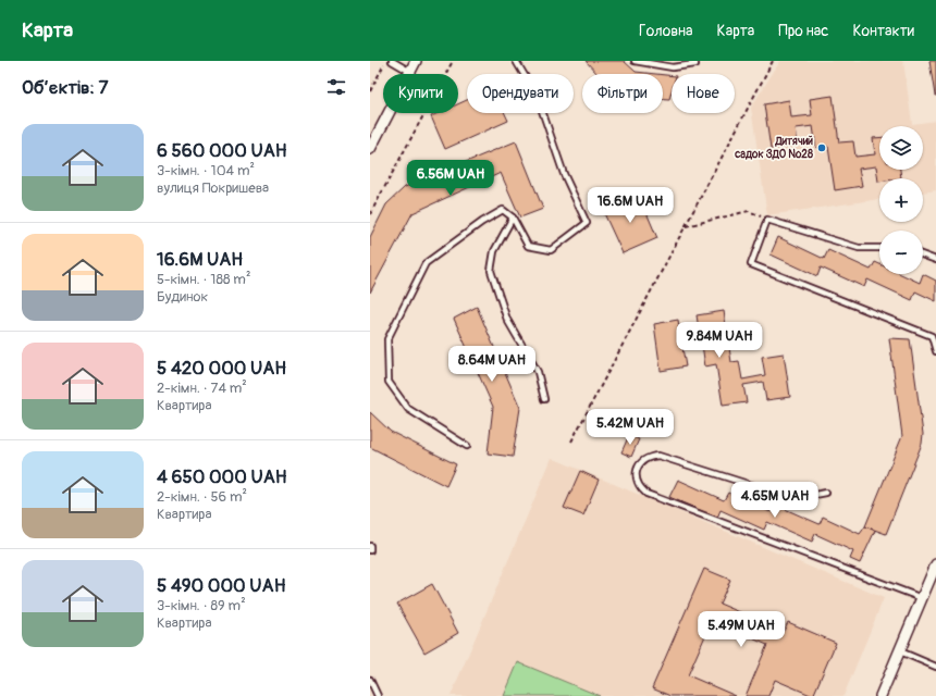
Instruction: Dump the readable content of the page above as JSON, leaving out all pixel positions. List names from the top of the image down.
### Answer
{
  "places": ["Дитячий садок ЗДО №28"],
  "page": {
    "header": "Карта",
    "nav": [
      "Головна",
      "Карта",
      "Про нас",
      "Контакти"
    ],
    "heading": "Об’єктів: 7",
    "chip": [
      "Купити",
      "Орендувати",
      "Фільтри",
      "Нове"
    ],
    "list": [
      {
        "name": "6 560 000 UAH",
        "note": "3-кімн. · 104 m² · вулиця Покришева"
      },
      {
        "name": "16.6M UAH",
        "note": "5-кімн. · 188 m² · Будинок"
      },
      {
        "name": "5 420 000 UAH",
        "note": "2-кімн. · 74 m² · Квартира"
      },
      {
        "name": "4 650 000 UAH",
        "note": "2-кімн. · 56 m² · Квартира"
      },
      {
        "name": "5 490 000 UAH",
        "note": "3-кімн. · 89 m² · Квартира"
      }
    ],
    "map_buttons": ["+", "−"],
    "price": [
      "6.56M UAH",
      "16.6M UAH",
      "9.84M UAH",
      "8.64M UAH",
      "5.42M UAH",
      "4.65M UAH",
      "5.49M UAH"
    ]
  }
}
